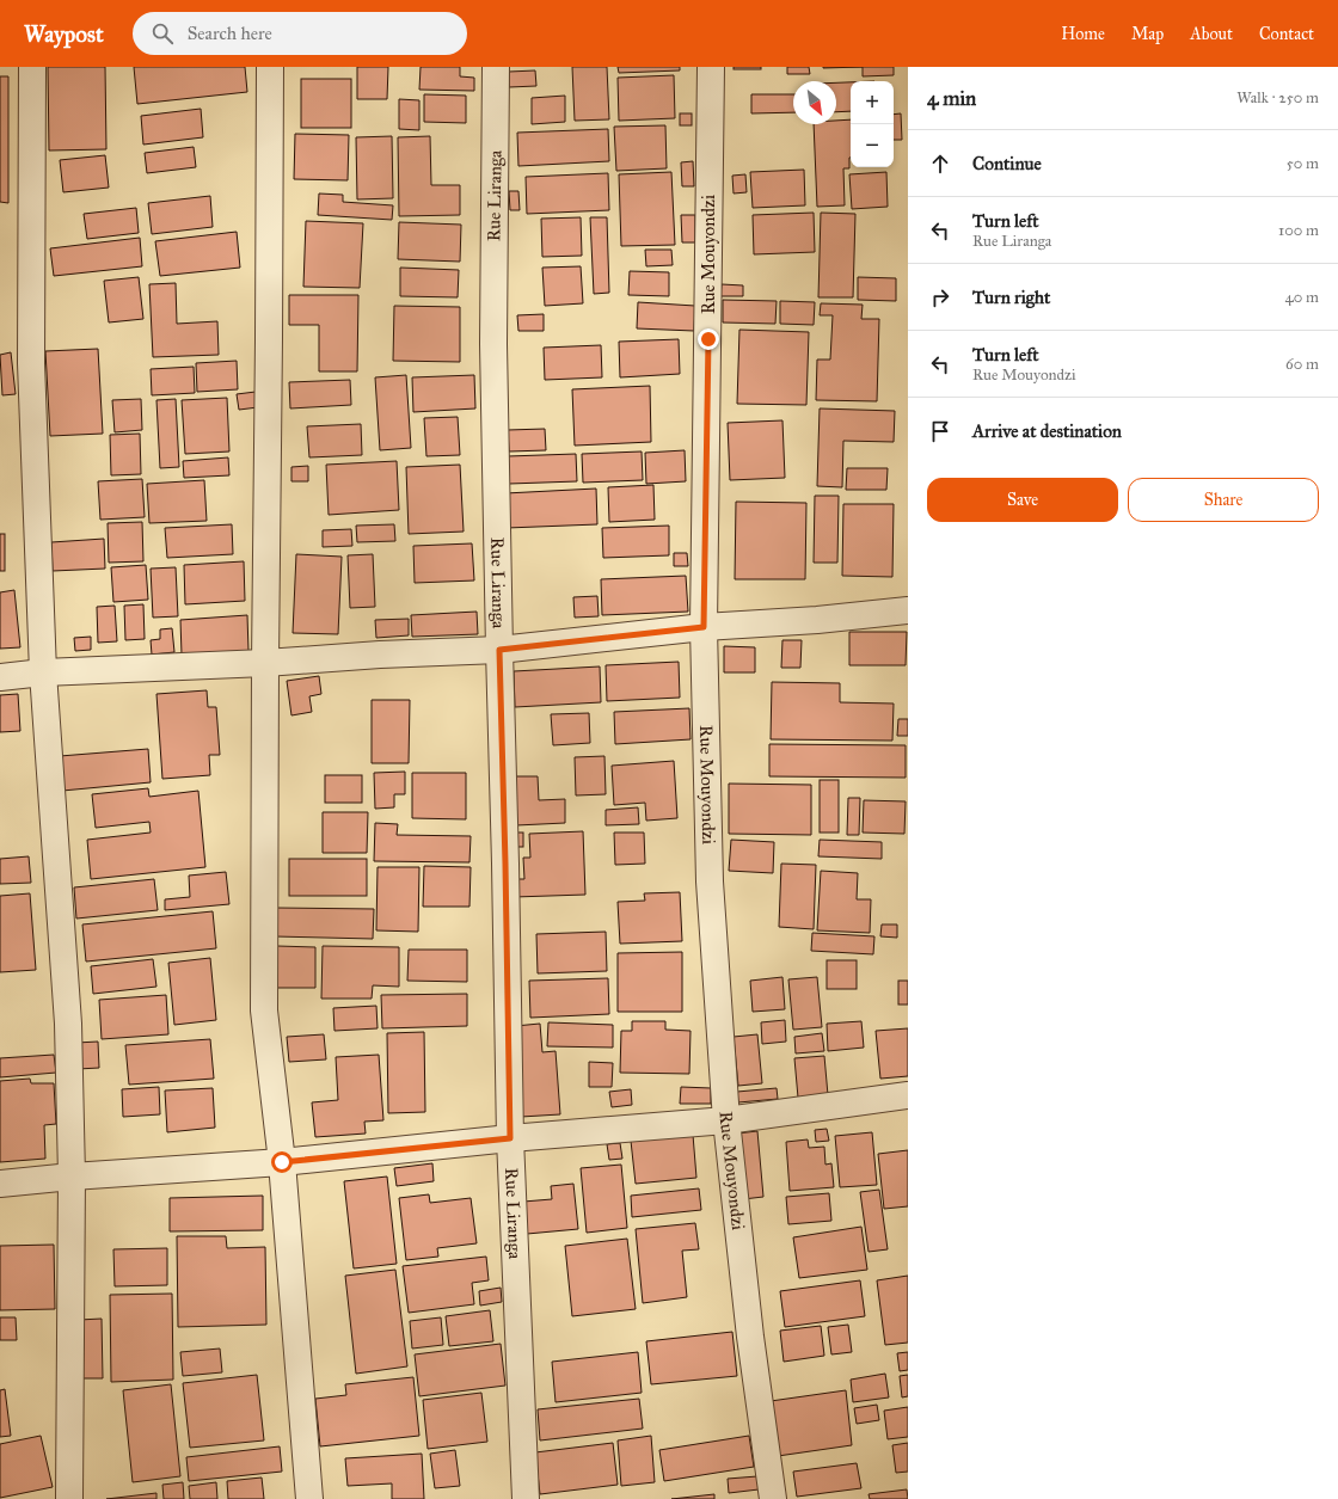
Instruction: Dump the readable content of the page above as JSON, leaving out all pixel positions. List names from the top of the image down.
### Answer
{
  "streets": {
    "street": ["Rue Liranga", "Rue Mouyondzi"]
  },
  "north": "bottom right",
  "page": {
    "header": "Waypost",
    "search": "Search here",
    "nav": [
      "Home",
      "Map",
      "About",
      "Contact"
    ],
    "heading": ["4 min", "Walk · 250 m"],
    "map_buttons": ["+", "−"],
    "list": [
      ["Continue", "50 m"],
      ["Turn left", "Rue Liranga", "100 m"],
      ["Turn right", "40 m"],
      ["Turn left", "Rue Mouyondzi", "60 m"],
      "Arrive at destination"
    ],
    "buttons": ["Save", "Share"]
  }
}
